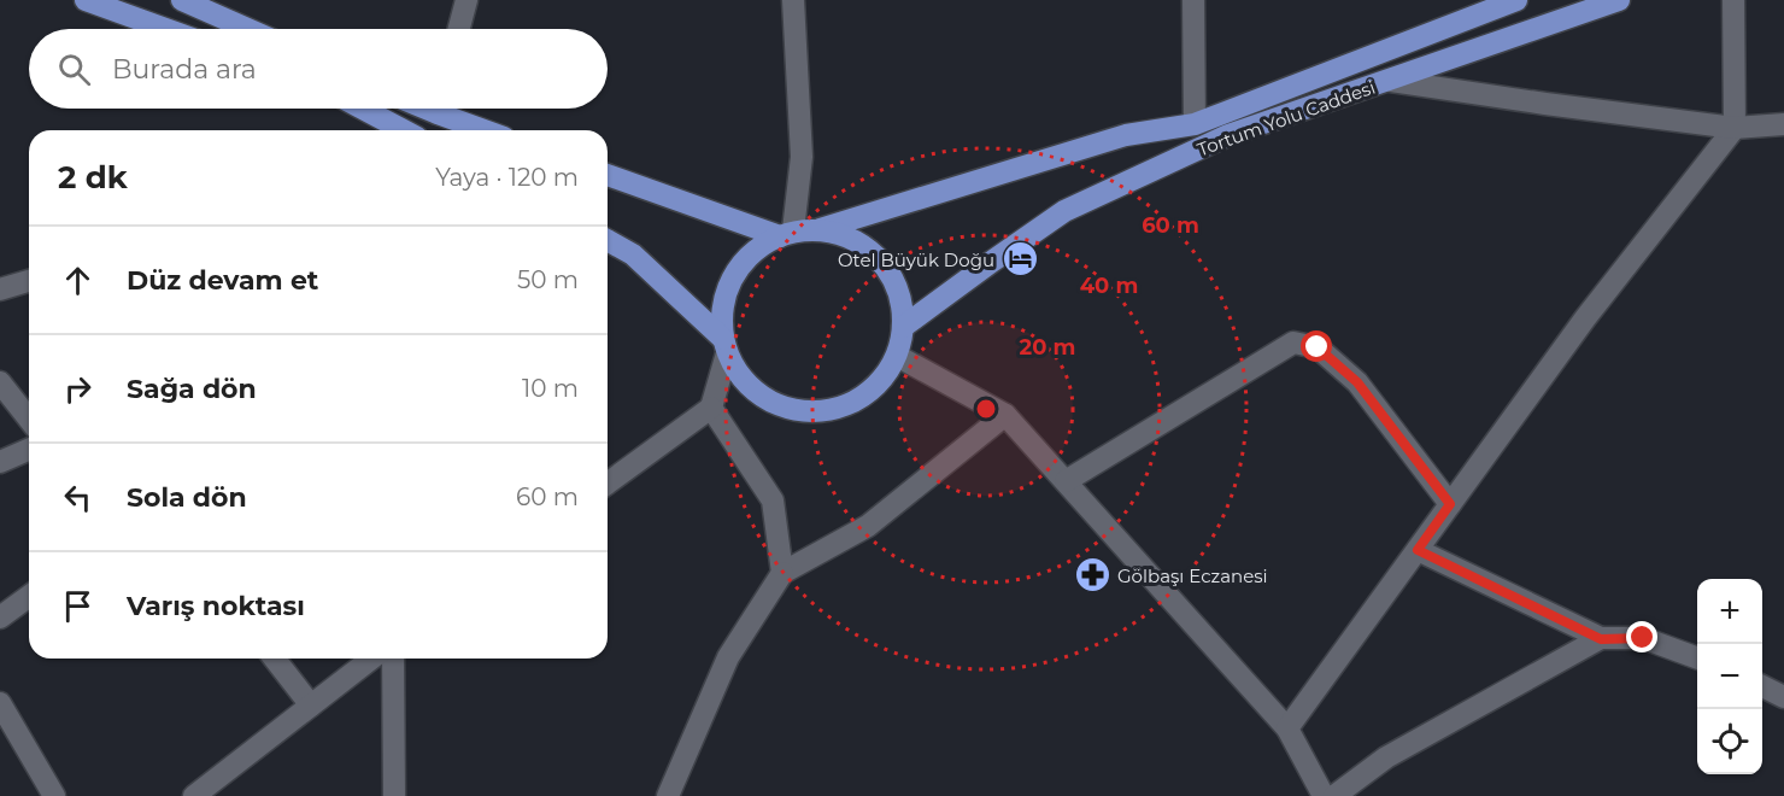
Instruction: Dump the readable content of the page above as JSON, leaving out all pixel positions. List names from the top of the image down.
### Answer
{
  "streets": {
    "highway": ["Tortum Yolu Caddesi"]
  },
  "places": {
    "hotel": ["Otel Büyük Doğu"],
    "pharmacy": ["Gölbaşı Eczanesi"]
  },
  "page": {
    "search": "Burada ara",
    "heading": ["2 dk", "Yaya · 120 m"],
    "list": [
      ["Düz devam et", "50 m"],
      ["Sağa dön", "10 m"],
      ["Sola dön", "60 m"],
      "Varış noktası"
    ],
    "map_buttons": ["+", "−"]
  },
  "rings": ["60 m", "40 m", "20 m"]
}
